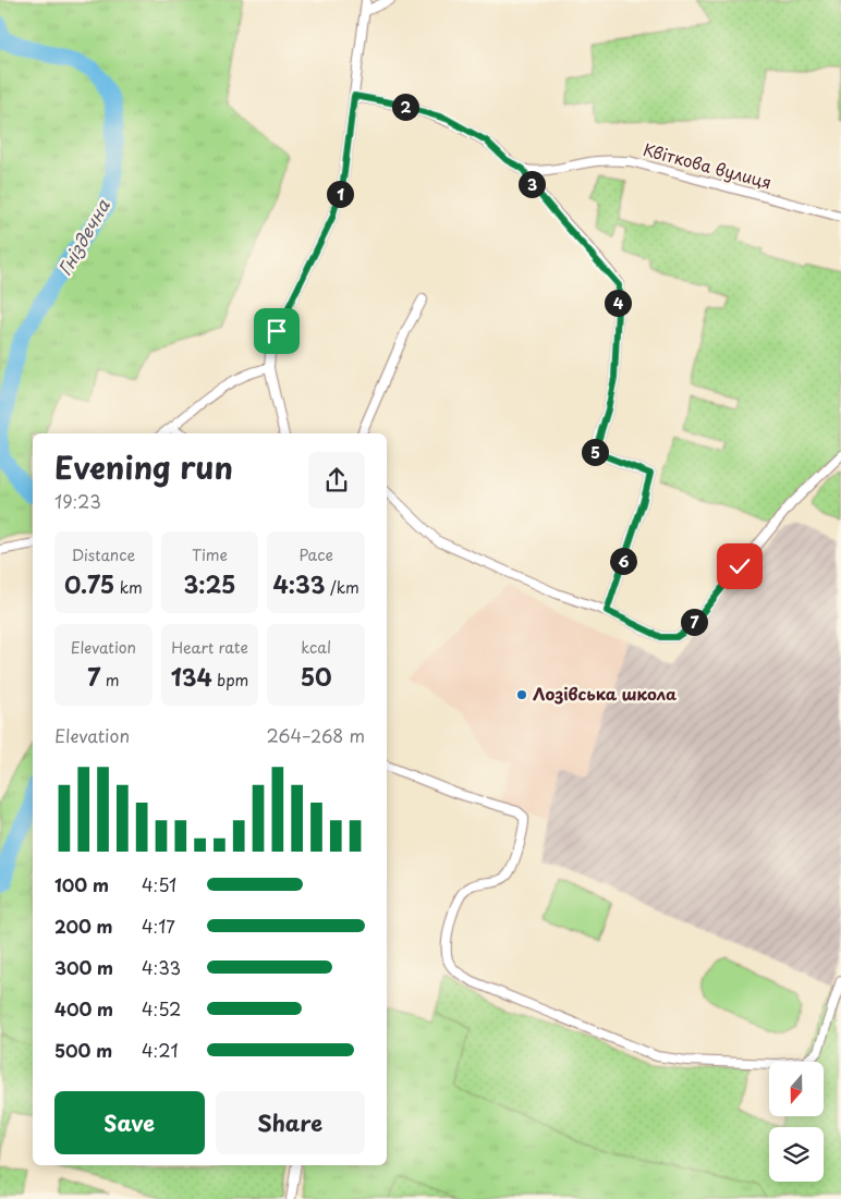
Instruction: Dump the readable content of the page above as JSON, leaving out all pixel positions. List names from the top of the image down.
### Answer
{
  "streets": {
    "street": ["Квіткова вулиця"]
  },
  "water": ["Гніздечна"],
  "places": ["Лозівська школа"],
  "north": "bottom",
  "page": {
    "pins": [
      "2",
      "3",
      "1",
      "4",
      "5",
      "6",
      "7"
    ],
    "heading": ["Evening run", "19:23"],
    "stats": [
      ["Distance", "0.75 km"],
      ["Time", "3:25"],
      ["Pace", "4:33 /km"],
      ["Elevation", "7 m"],
      ["Heart rate", "134 bpm"],
      ["kcal", "50"]
    ],
    "chart": ["Elevation", "264–268 m"],
    "list": [
      {
        "name": "100 m",
        "note": "4:51"
      },
      {
        "name": "200 m",
        "note": "4:17"
      },
      {
        "name": "300 m",
        "note": "4:33"
      },
      {
        "name": "400 m",
        "note": "4:52"
      },
      {
        "name": "500 m",
        "note": "4:21"
      }
    ],
    "buttons": ["Save", "Share"]
  }
}
